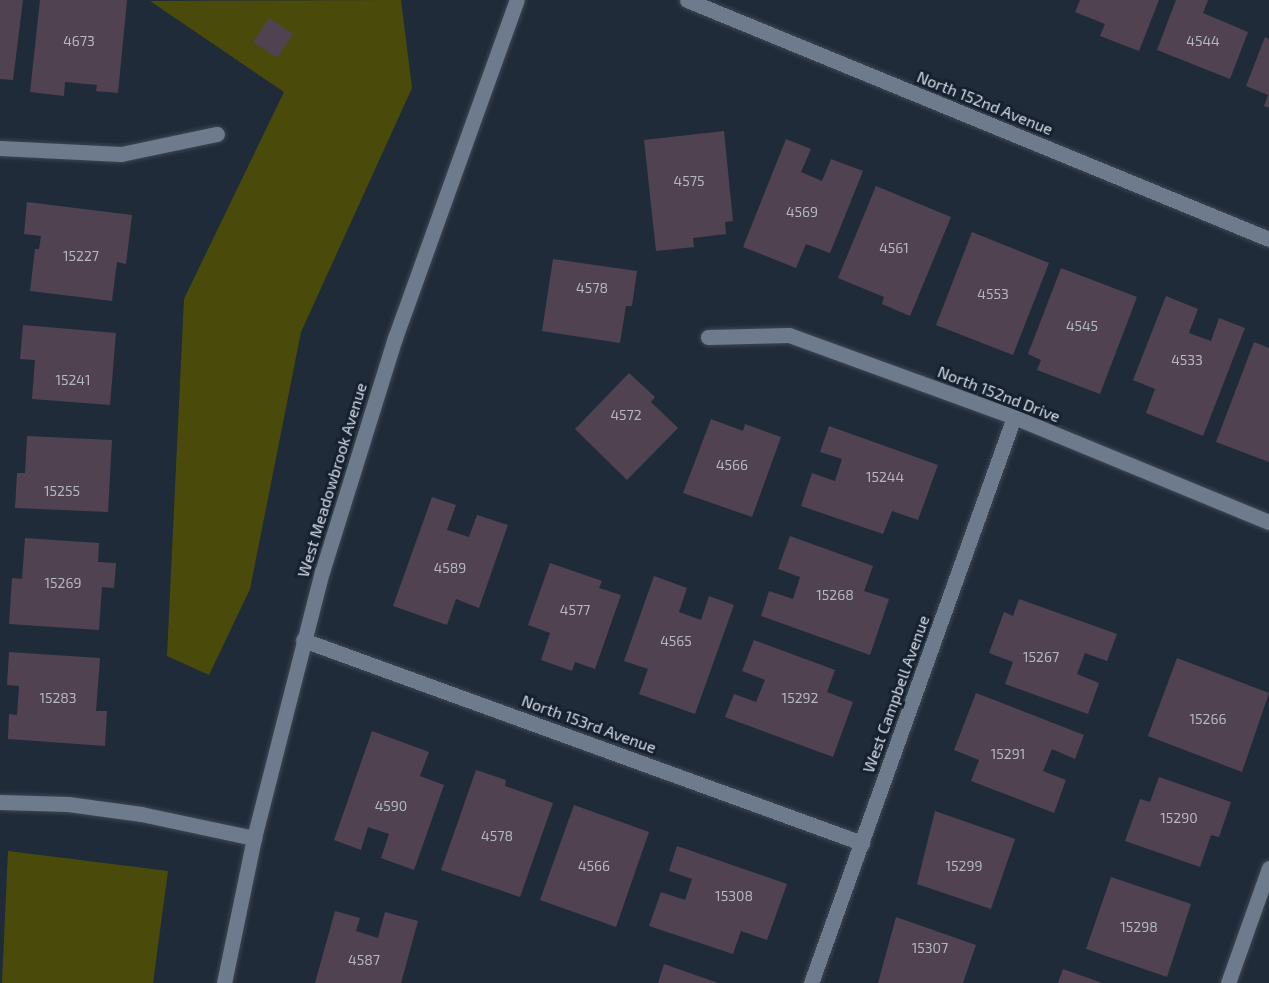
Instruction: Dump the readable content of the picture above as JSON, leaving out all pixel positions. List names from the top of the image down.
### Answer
{
  "streets": {
    "street": [
      "North 152nd Avenue",
      "North 152nd Drive",
      "West Meadowbrook Avenue",
      "West Campbell Avenue",
      "North 153rd Avenue"
    ]
  },
  "crossings": [
    ["North 152nd Drive", "West Campbell Avenue"],
    ["West Meadowbrook Avenue", "North 153rd Avenue"],
    ["West Campbell Avenue", "North 153rd Avenue"]
  ],
  "house_numbers": [
    "4673",
    "4544",
    "4575",
    "4569",
    "4561",
    "15227",
    "4578",
    "4553",
    "4545",
    "4533",
    "15241",
    "4572",
    "4566",
    "15244",
    "15255",
    "4589",
    "15269",
    "15268",
    "4577",
    "4565",
    "15267",
    "15283",
    "15292",
    "15266",
    "15291",
    "4590",
    "15290",
    "4578",
    "4566",
    "15299",
    "15308",
    "15298",
    "15307",
    "4587"
  ]
}
